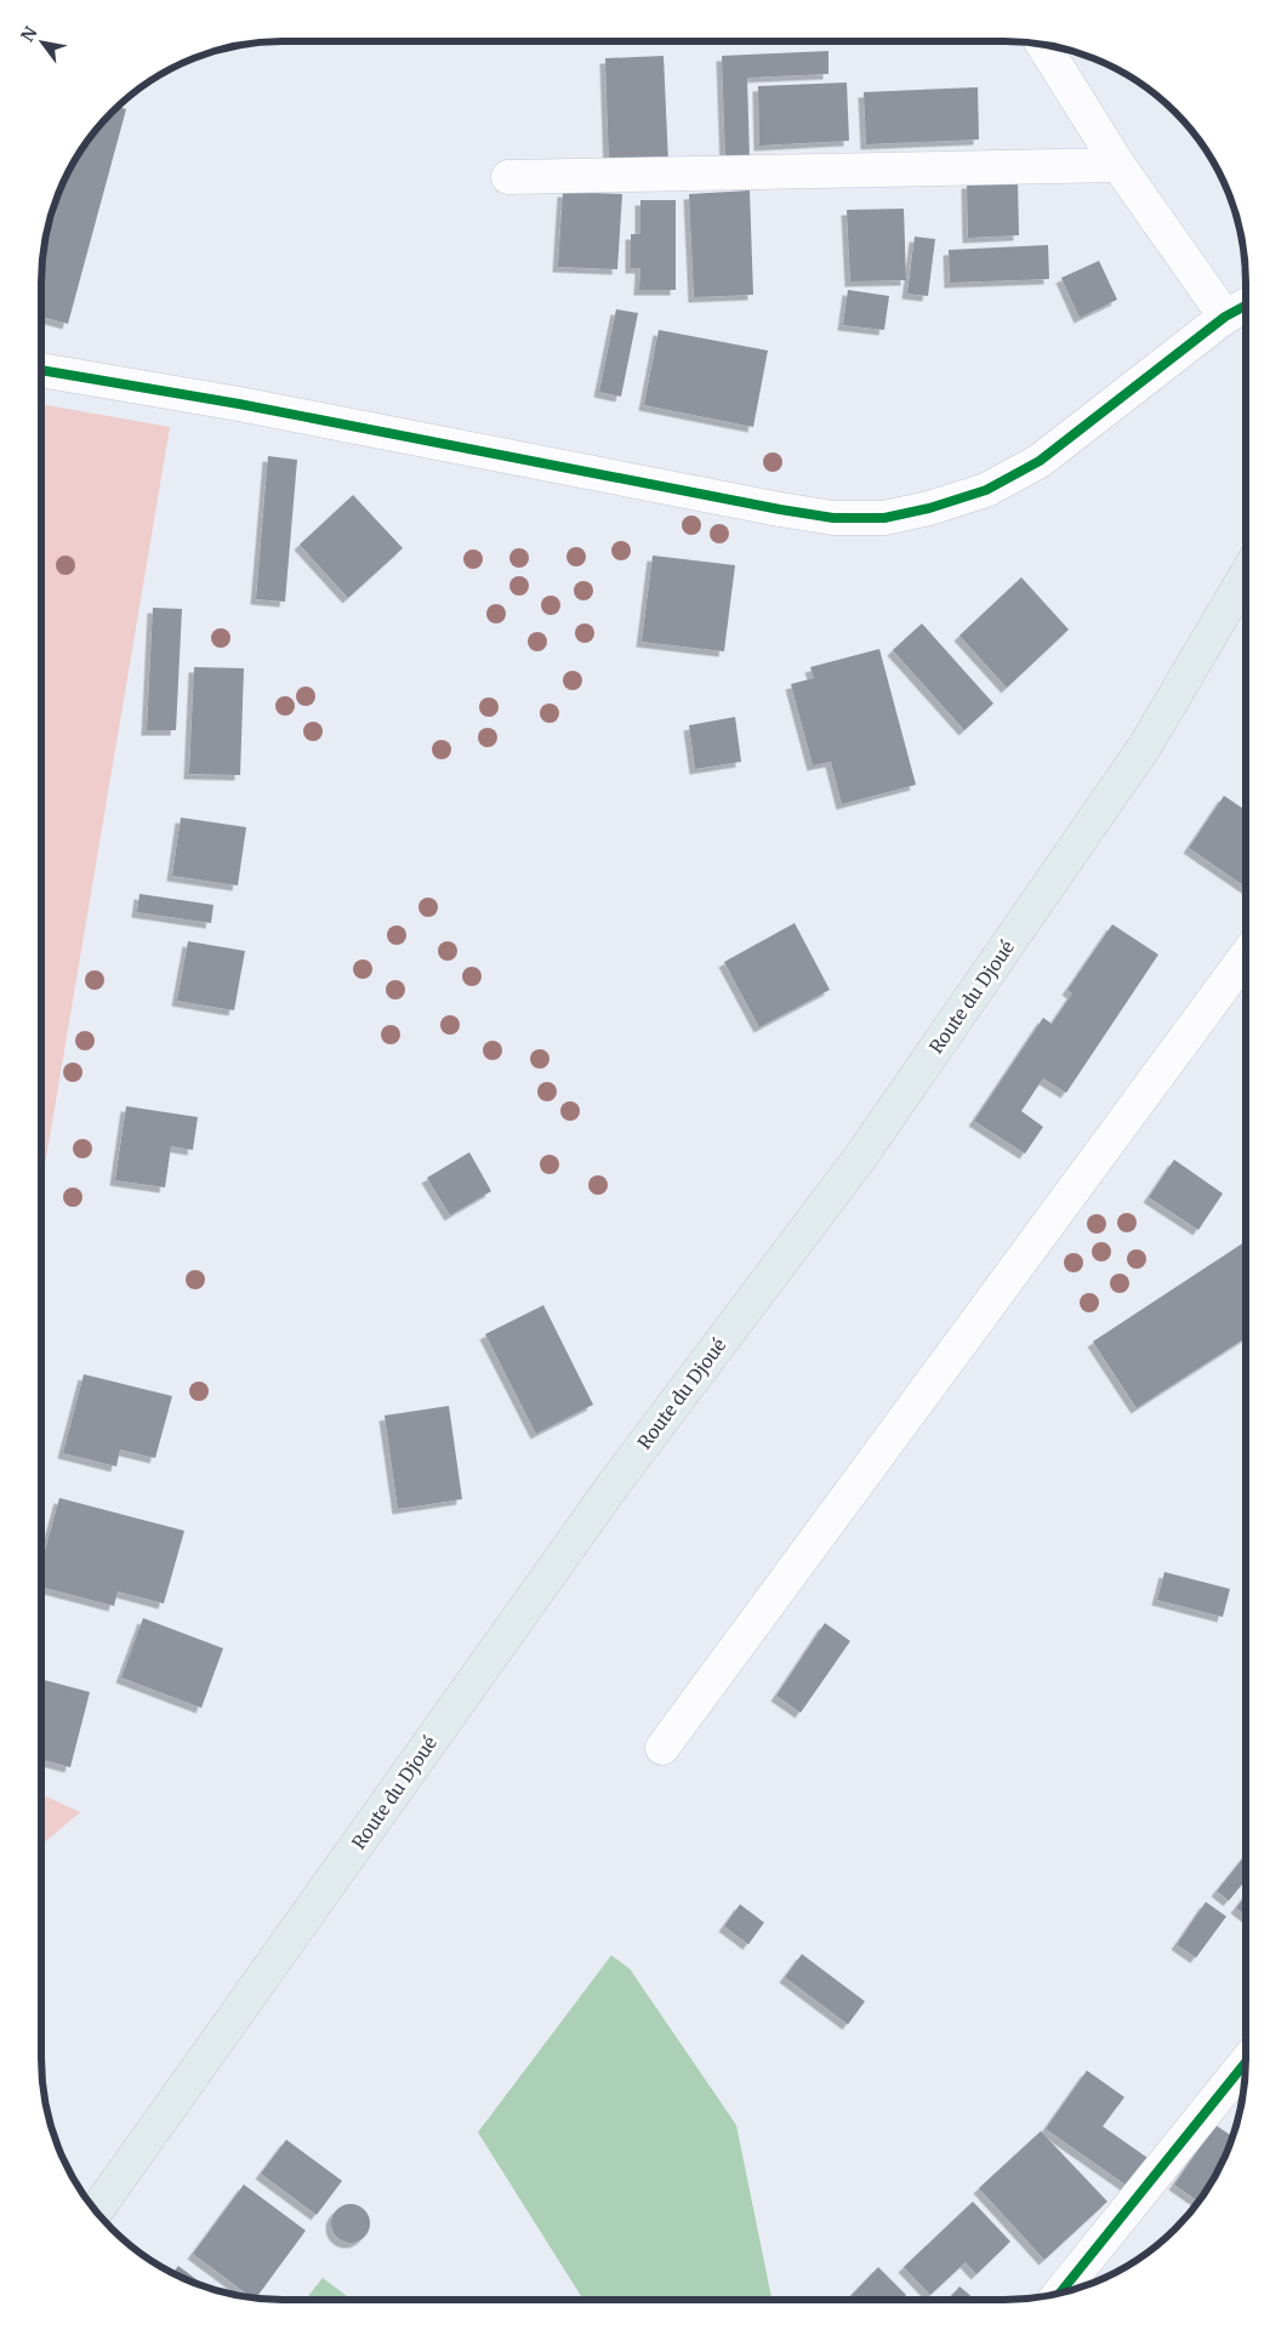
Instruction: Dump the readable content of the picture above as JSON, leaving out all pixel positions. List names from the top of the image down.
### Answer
{
  "streets": {
    "main road": ["Route du Djoué"]
  },
  "north": "top left"
}
